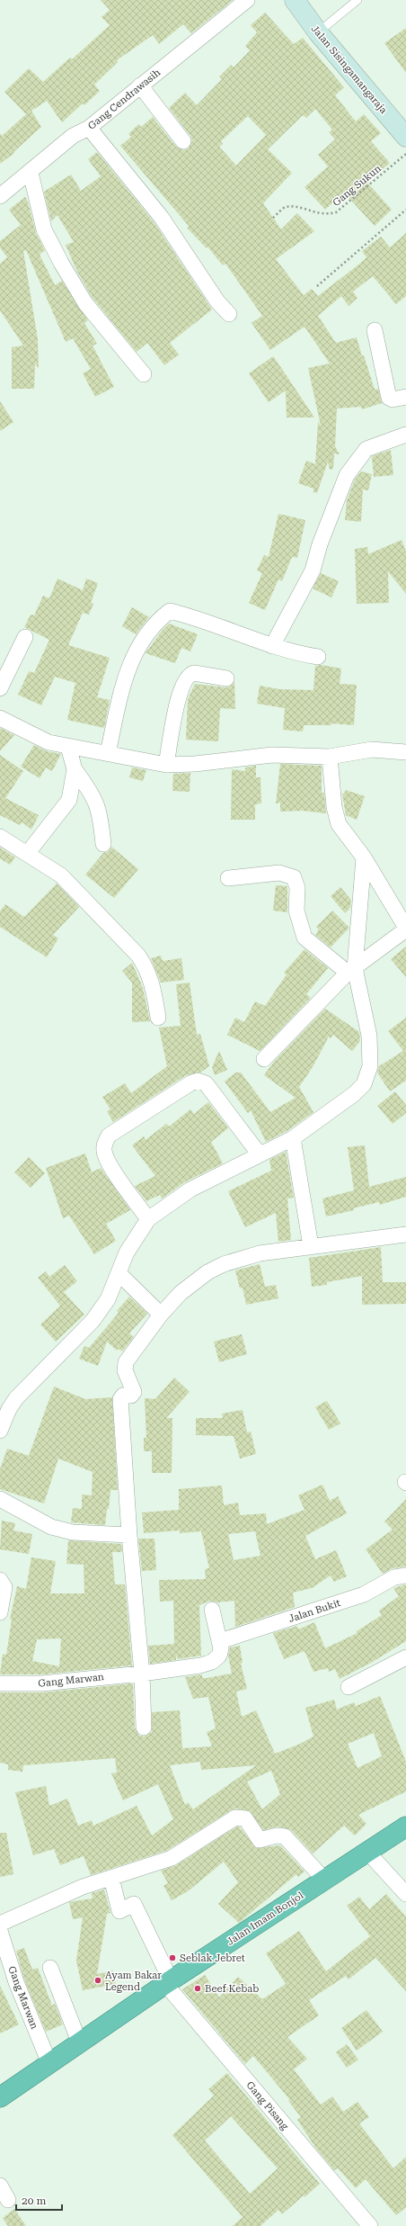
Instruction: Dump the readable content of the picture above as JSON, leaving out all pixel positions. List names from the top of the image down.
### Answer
{
  "streets": {
    "highway": ["Jalan Imam Bonjol"],
    "main road": ["Jalan Sisingamangaraja"],
    "street": [
      "Gang Cendrawasih",
      "Jalan Bukit",
      "Gang Marwan",
      "Gang Pisang"
    ],
    "path": ["Gang Sukun"]
  },
  "crossings": [
    ["Jalan Bukit", "Gang Marwan"],
    ["Gang Marwan", "Jalan Imam Bonjol"],
    ["Jalan Imam Bonjol", "Gang Pisang"]
  ],
  "places": ["Seblak Jebret", "Ayam Bakar Legend", "Beef Kebab"],
  "scale_bar": "20 m"
}
